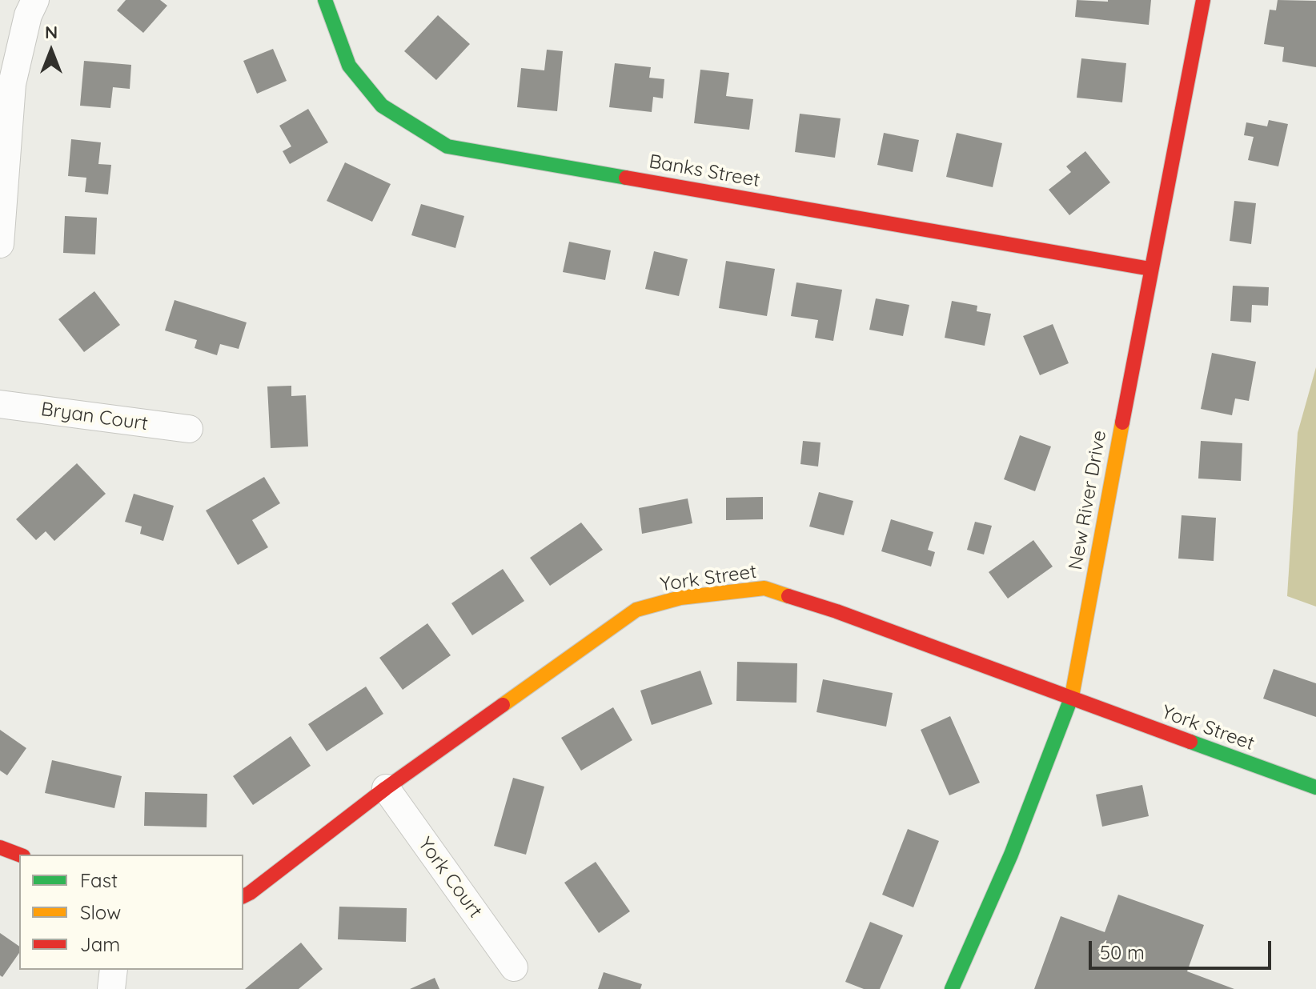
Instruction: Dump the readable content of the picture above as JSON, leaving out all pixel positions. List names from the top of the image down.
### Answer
{
  "streets": {
    "street": [
      "Banks Street",
      "Bryan Court",
      "New River Drive",
      "York Street",
      "York Court"
    ]
  },
  "crossings": [
    ["Banks Street", "New River Drive"],
    ["New River Drive", "York Street"],
    ["York Street", "York Court"]
  ],
  "legend": ["Fast", "Slow", "Jam"],
  "scale_bar": "50 m",
  "north": "top"
}
